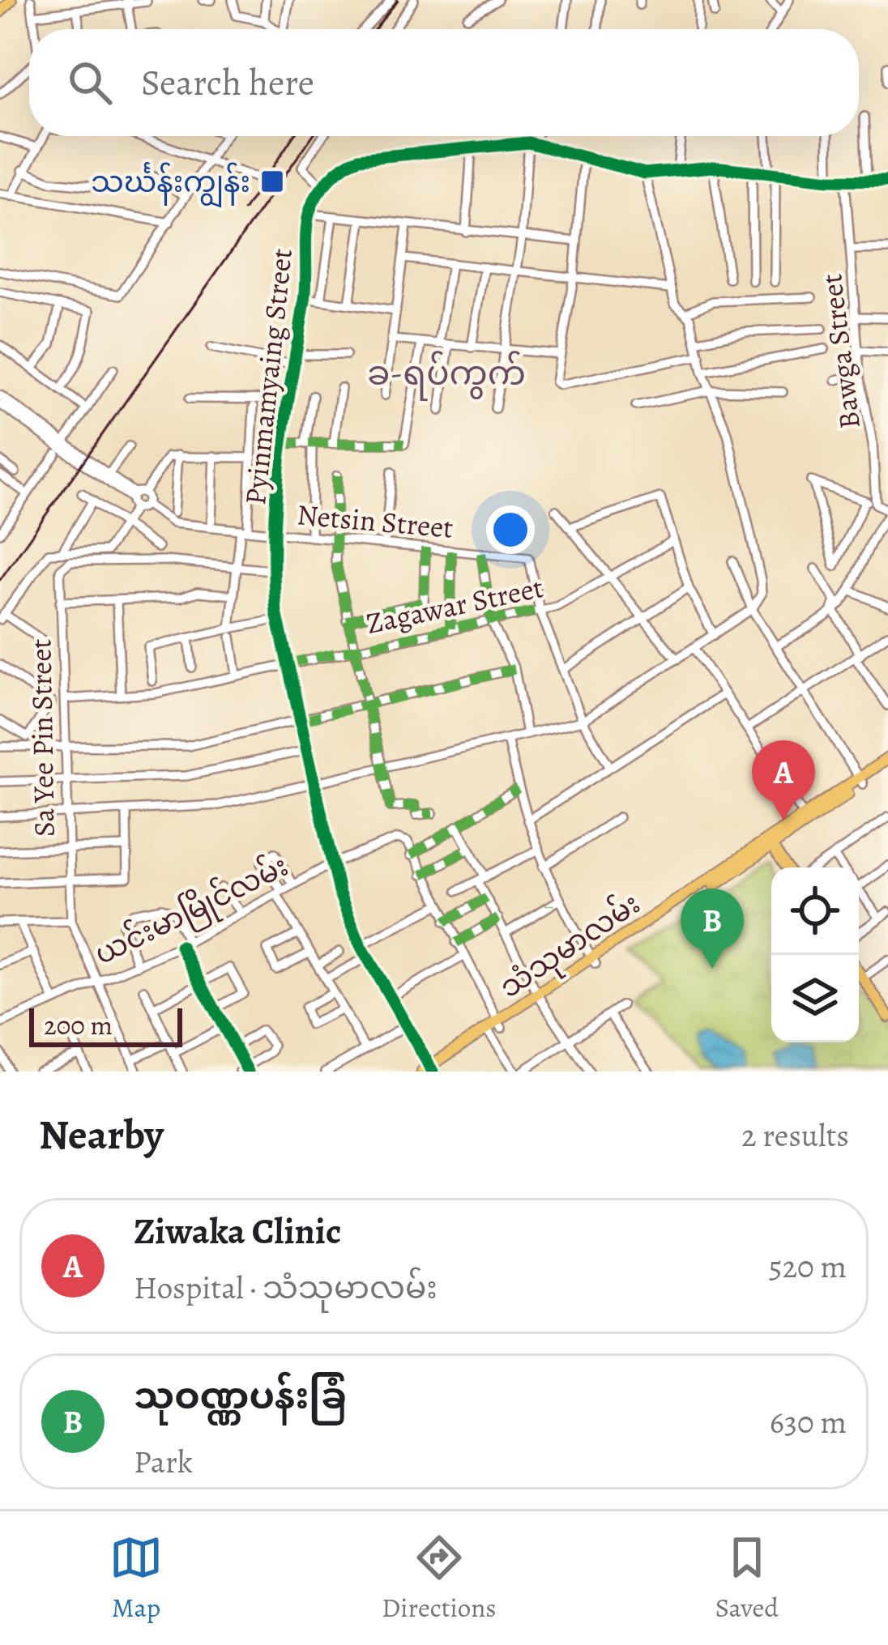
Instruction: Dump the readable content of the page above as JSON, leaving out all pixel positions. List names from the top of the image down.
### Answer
{
  "streets": {
    "main road": ["သံသုမာလမ်း"],
    "street": [
      "Bawga Street",
      "Pyinmamyaing Street",
      "Netsin Street",
      "Zagawar Street",
      "Sa Yee Pin Street",
      "ယင်းမာမြိုင်လမ်း"
    ]
  },
  "crossings": [
    ["Pyinmamyaing Street", "Netsin Street"],
    ["Pyinmamyaing Street", "Zagawar Street"],
    ["Pyinmamyaing Street", "Sa Yee Pin Street"],
    ["Pyinmamyaing Street", "ယင်းမာမြိုင်လမ်း"],
    ["Pyinmamyaing Street", "သံသုမာလမ်း"],
    ["Netsin Street", "Zagawar Street"],
    ["Zagawar Street", "Sa Yee Pin Street"],
    ["Sa Yee Pin Street", "ယင်းမာမြိုင်လမ်း"]
  ],
  "districts": ["ခ-ရပ်ကွက်"],
  "places": {
    "transit": ["သင်္ဃန်းကျွန်း"]
  },
  "scale_bar": "200 m",
  "page": {
    "search": "Search here",
    "pins": ["A", "B"],
    "scale": "200 m",
    "heading": ["Nearby", "2 results"],
    "list": [
      {
        "mark": "A",
        "name": "Ziwaka Clinic",
        "note": "Hospital · သံသုမာလမ်း",
        "value": "520 m"
      },
      {
        "mark": "B",
        "name": "သုဝဏ္ဏပန်းခြံ",
        "note": "Park",
        "value": "630 m"
      }
    ],
    "nav": ["Map", "Directions", "Saved"]
  }
}
